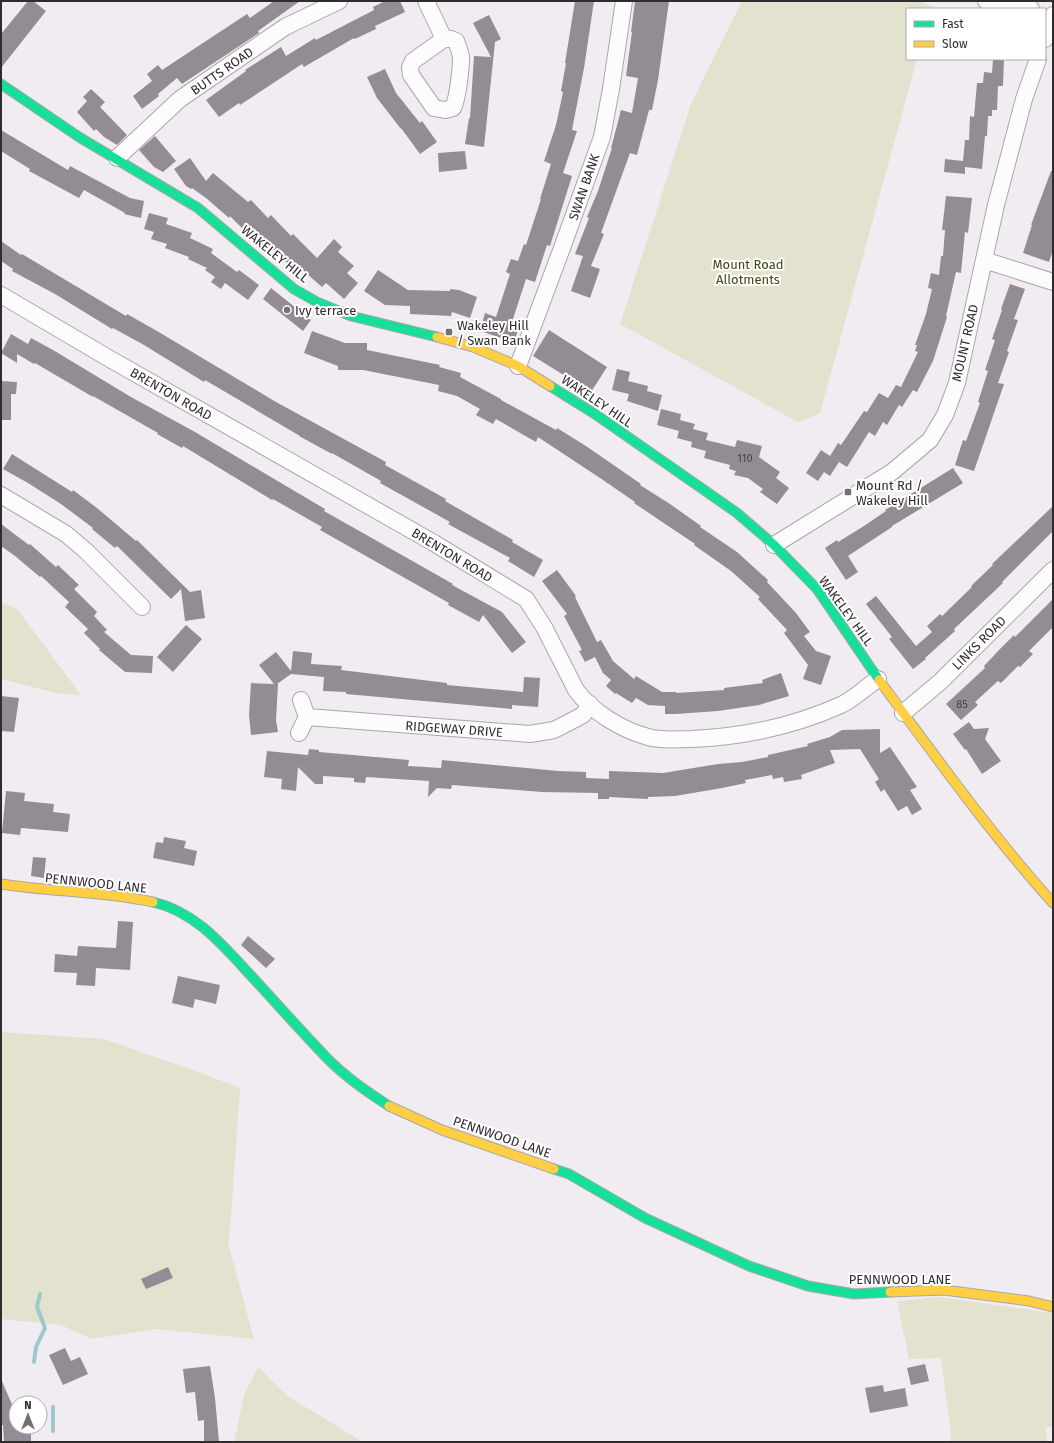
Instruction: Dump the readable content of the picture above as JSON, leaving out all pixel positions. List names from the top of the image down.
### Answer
{
  "streets": {
    "street": [
      "BUTTS ROAD",
      "SWAN BANK",
      "WAKELEY HILL",
      "MOUNT ROAD",
      "BRENTON ROAD",
      "LINKS ROAD",
      "RIDGEWAY DRIVE",
      "PENNWOOD LANE"
    ]
  },
  "crossings": [
    ["BUTTS ROAD", "WAKELEY HILL"],
    ["SWAN BANK", "WAKELEY HILL"],
    ["WAKELEY HILL", "MOUNT ROAD"],
    ["WAKELEY HILL", "BRENTON ROAD"],
    ["WAKELEY HILL", "LINKS ROAD"],
    ["BRENTON ROAD", "RIDGEWAY DRIVE"]
  ],
  "parks": ["Mount Road Allotments"],
  "places": {
    "other": ["Ivy terrace"],
    "transit": ["Wakeley Hill / Swan Bank", "Mount Rd / Wakeley Hill"]
  },
  "house_numbers": ["110", "85"],
  "legend": ["Fast", "Slow"],
  "north": "top"
}
